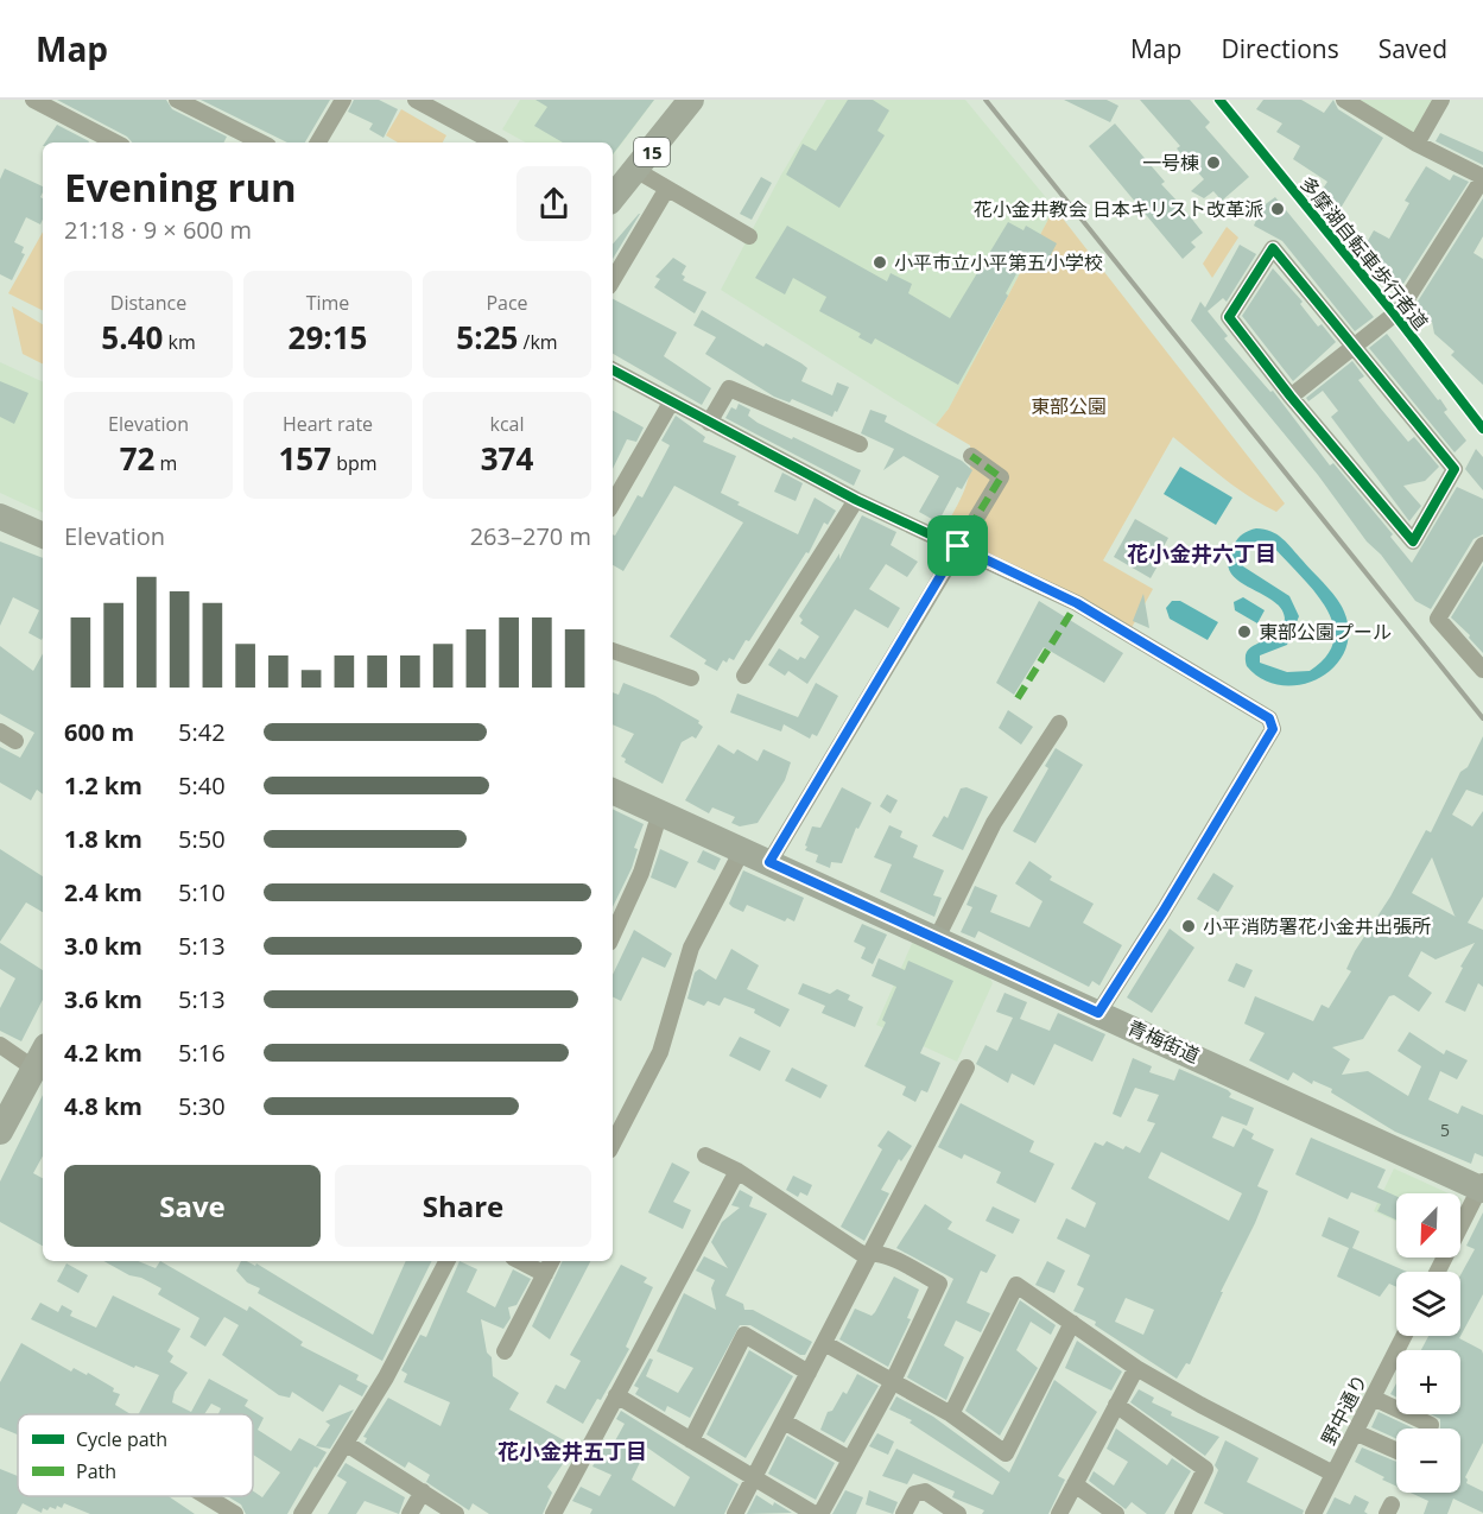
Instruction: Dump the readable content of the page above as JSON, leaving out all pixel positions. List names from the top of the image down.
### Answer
{
  "streets": {
    "main road": ["15", "青梅街道"],
    "street": ["野中通り"],
    "cycle path": ["多摩湖自転車歩行者道"]
  },
  "districts": ["花小金井六丁目", "花小金井五丁目"],
  "parks": ["東部公園"],
  "places": [
    "一号棟",
    "花小金井教会 日本キリスト改革派",
    "小平市立小平第五小学校",
    "東部公園プール",
    "小平消防署花小金井出張所"
  ],
  "house_numbers": ["5"],
  "legend": ["Cycle path", "Path"],
  "north": "bottom left",
  "page": {
    "header": "Map",
    "nav": ["Map", "Directions", "Saved"],
    "heading": ["Evening run", "21:18 · 9 × 600 m"],
    "stats": [
      ["Distance", "5.40 km"],
      ["Time", "29:15"],
      ["Pace", "5:25 /km"],
      ["Elevation", "72 m"],
      ["Heart rate", "157 bpm"],
      ["kcal", "374"]
    ],
    "chart": ["Elevation", "263–270 m"],
    "list": [
      {
        "name": "600 m",
        "note": "5:42"
      },
      {
        "name": "1.2 km",
        "note": "5:40"
      },
      {
        "name": "1.8 km",
        "note": "5:50"
      },
      {
        "name": "2.4 km",
        "note": "5:10"
      },
      {
        "name": "3.0 km",
        "note": "5:13"
      },
      {
        "name": "3.6 km",
        "note": "5:13"
      },
      {
        "name": "4.2 km",
        "note": "5:16"
      },
      {
        "name": "4.8 km",
        "note": "5:30"
      }
    ],
    "buttons": ["Save", "Share"],
    "map_buttons": ["+", "−"]
  }
}
